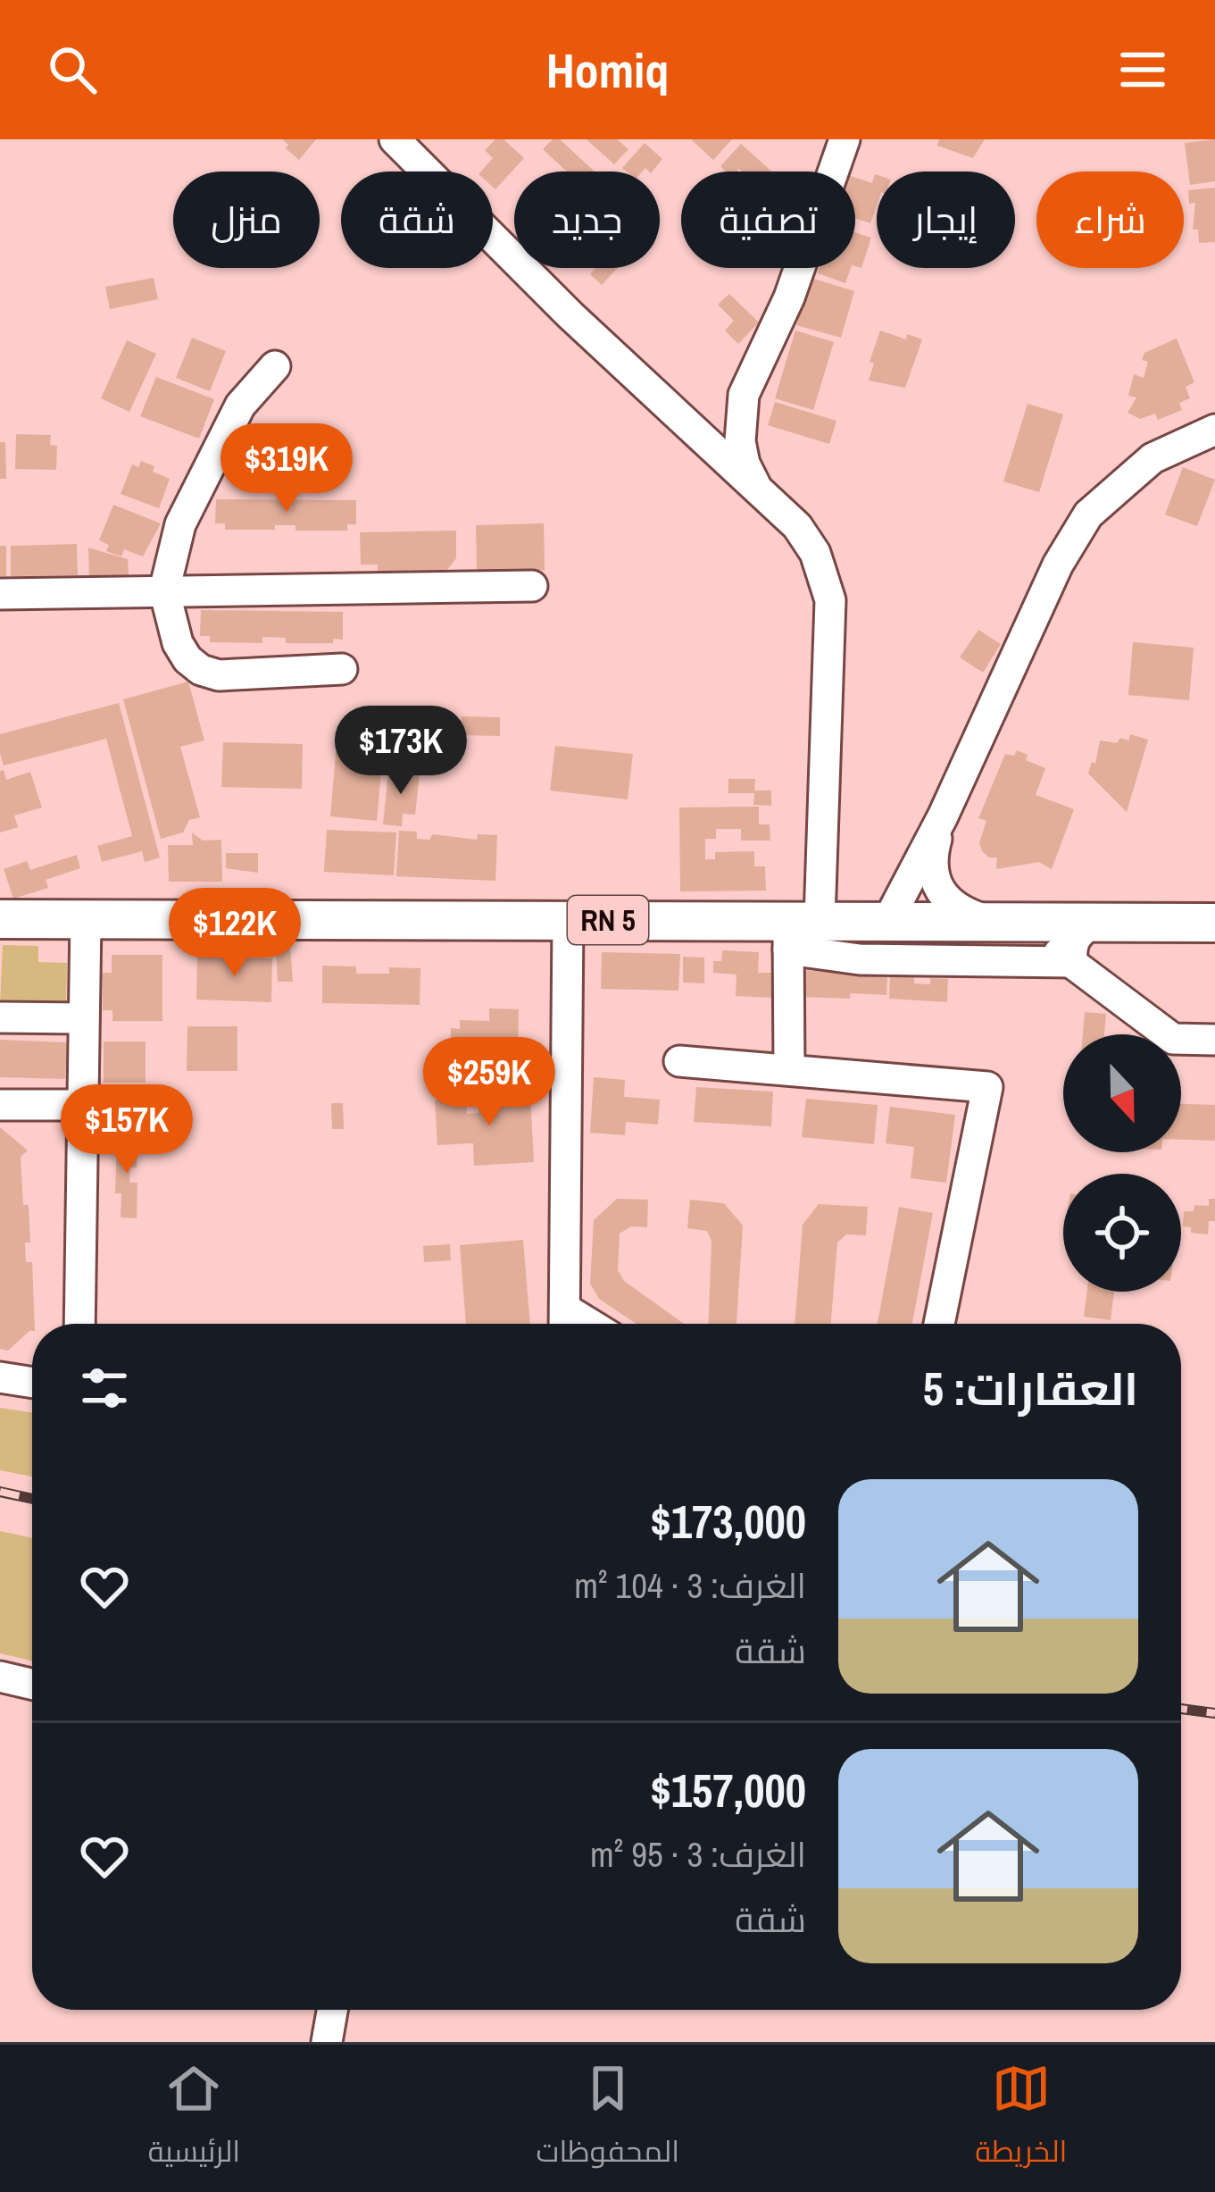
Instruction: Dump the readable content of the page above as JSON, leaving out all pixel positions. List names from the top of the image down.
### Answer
{
  "streets": {
    "main road": ["RN 5"]
  },
  "north": "bottom",
  "page": {
    "header": "Homiq",
    "chip": [
      "شراء",
      "إيجار",
      "تصفية",
      "جديد",
      "شقة",
      "منزل"
    ],
    "price": [
      "$319K",
      "$173K",
      "$122K",
      "$259K",
      "$157K"
    ],
    "heading": "العقارات: 5",
    "list": [
      {
        "name": "$173,000",
        "note": "الغرف: 3 · 104 m² · شقة"
      },
      {
        "name": "$157,000",
        "note": "الغرف: 3 · 95 m² · شقة"
      }
    ],
    "tabs": ["الخريطة", "المحفوظات", "الرئيسية"]
  }
}
